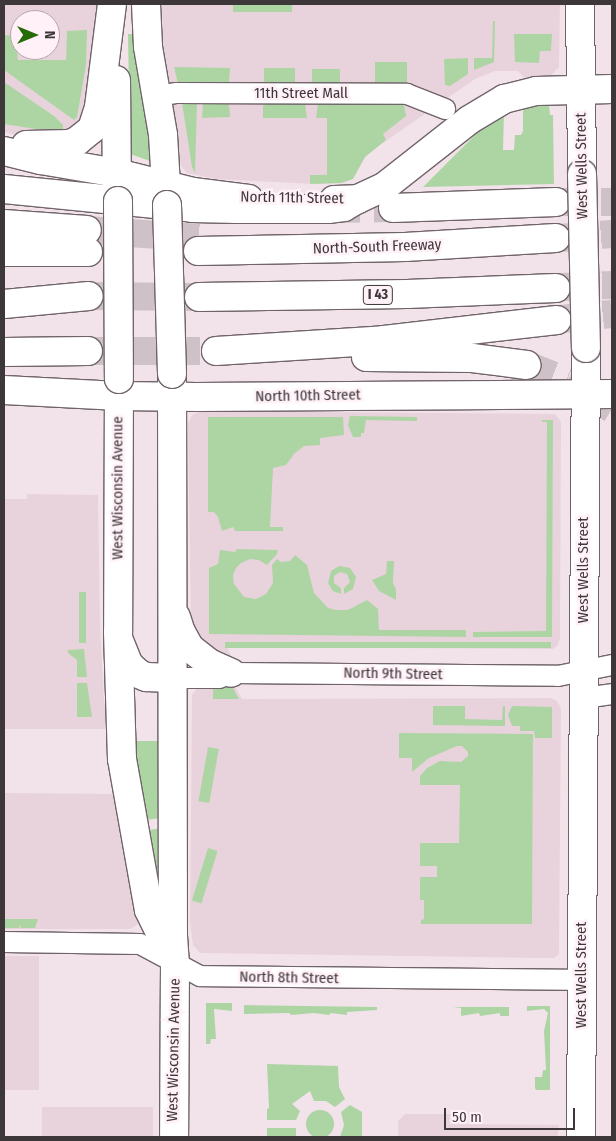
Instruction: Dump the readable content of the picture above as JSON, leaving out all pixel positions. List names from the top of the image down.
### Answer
{
  "streets": {
    "main road": [
      "West Wells Street",
      "North 11th Street",
      "North-South Freeway",
      "I 43",
      "North 10th Street",
      "West Wisconsin Avenue"
    ],
    "street": ["11th Street Mall", "North 9th Street", "North 8th Street"]
  },
  "crossings": [
    ["11th Street Mall", "West Wisconsin Avenue"],
    ["West Wells Street", "North 11th Street"],
    ["West Wells Street", "North 10th Street"],
    ["West Wells Street", "North 9th Street"],
    ["West Wells Street", "North 8th Street"],
    ["North 11th Street", "West Wisconsin Avenue"],
    ["North 10th Street", "West Wisconsin Avenue"],
    ["West Wisconsin Avenue", "North 9th Street"],
    ["West Wisconsin Avenue", "North 8th Street"]
  ],
  "scale_bar": "50 m",
  "north": "right"
}
